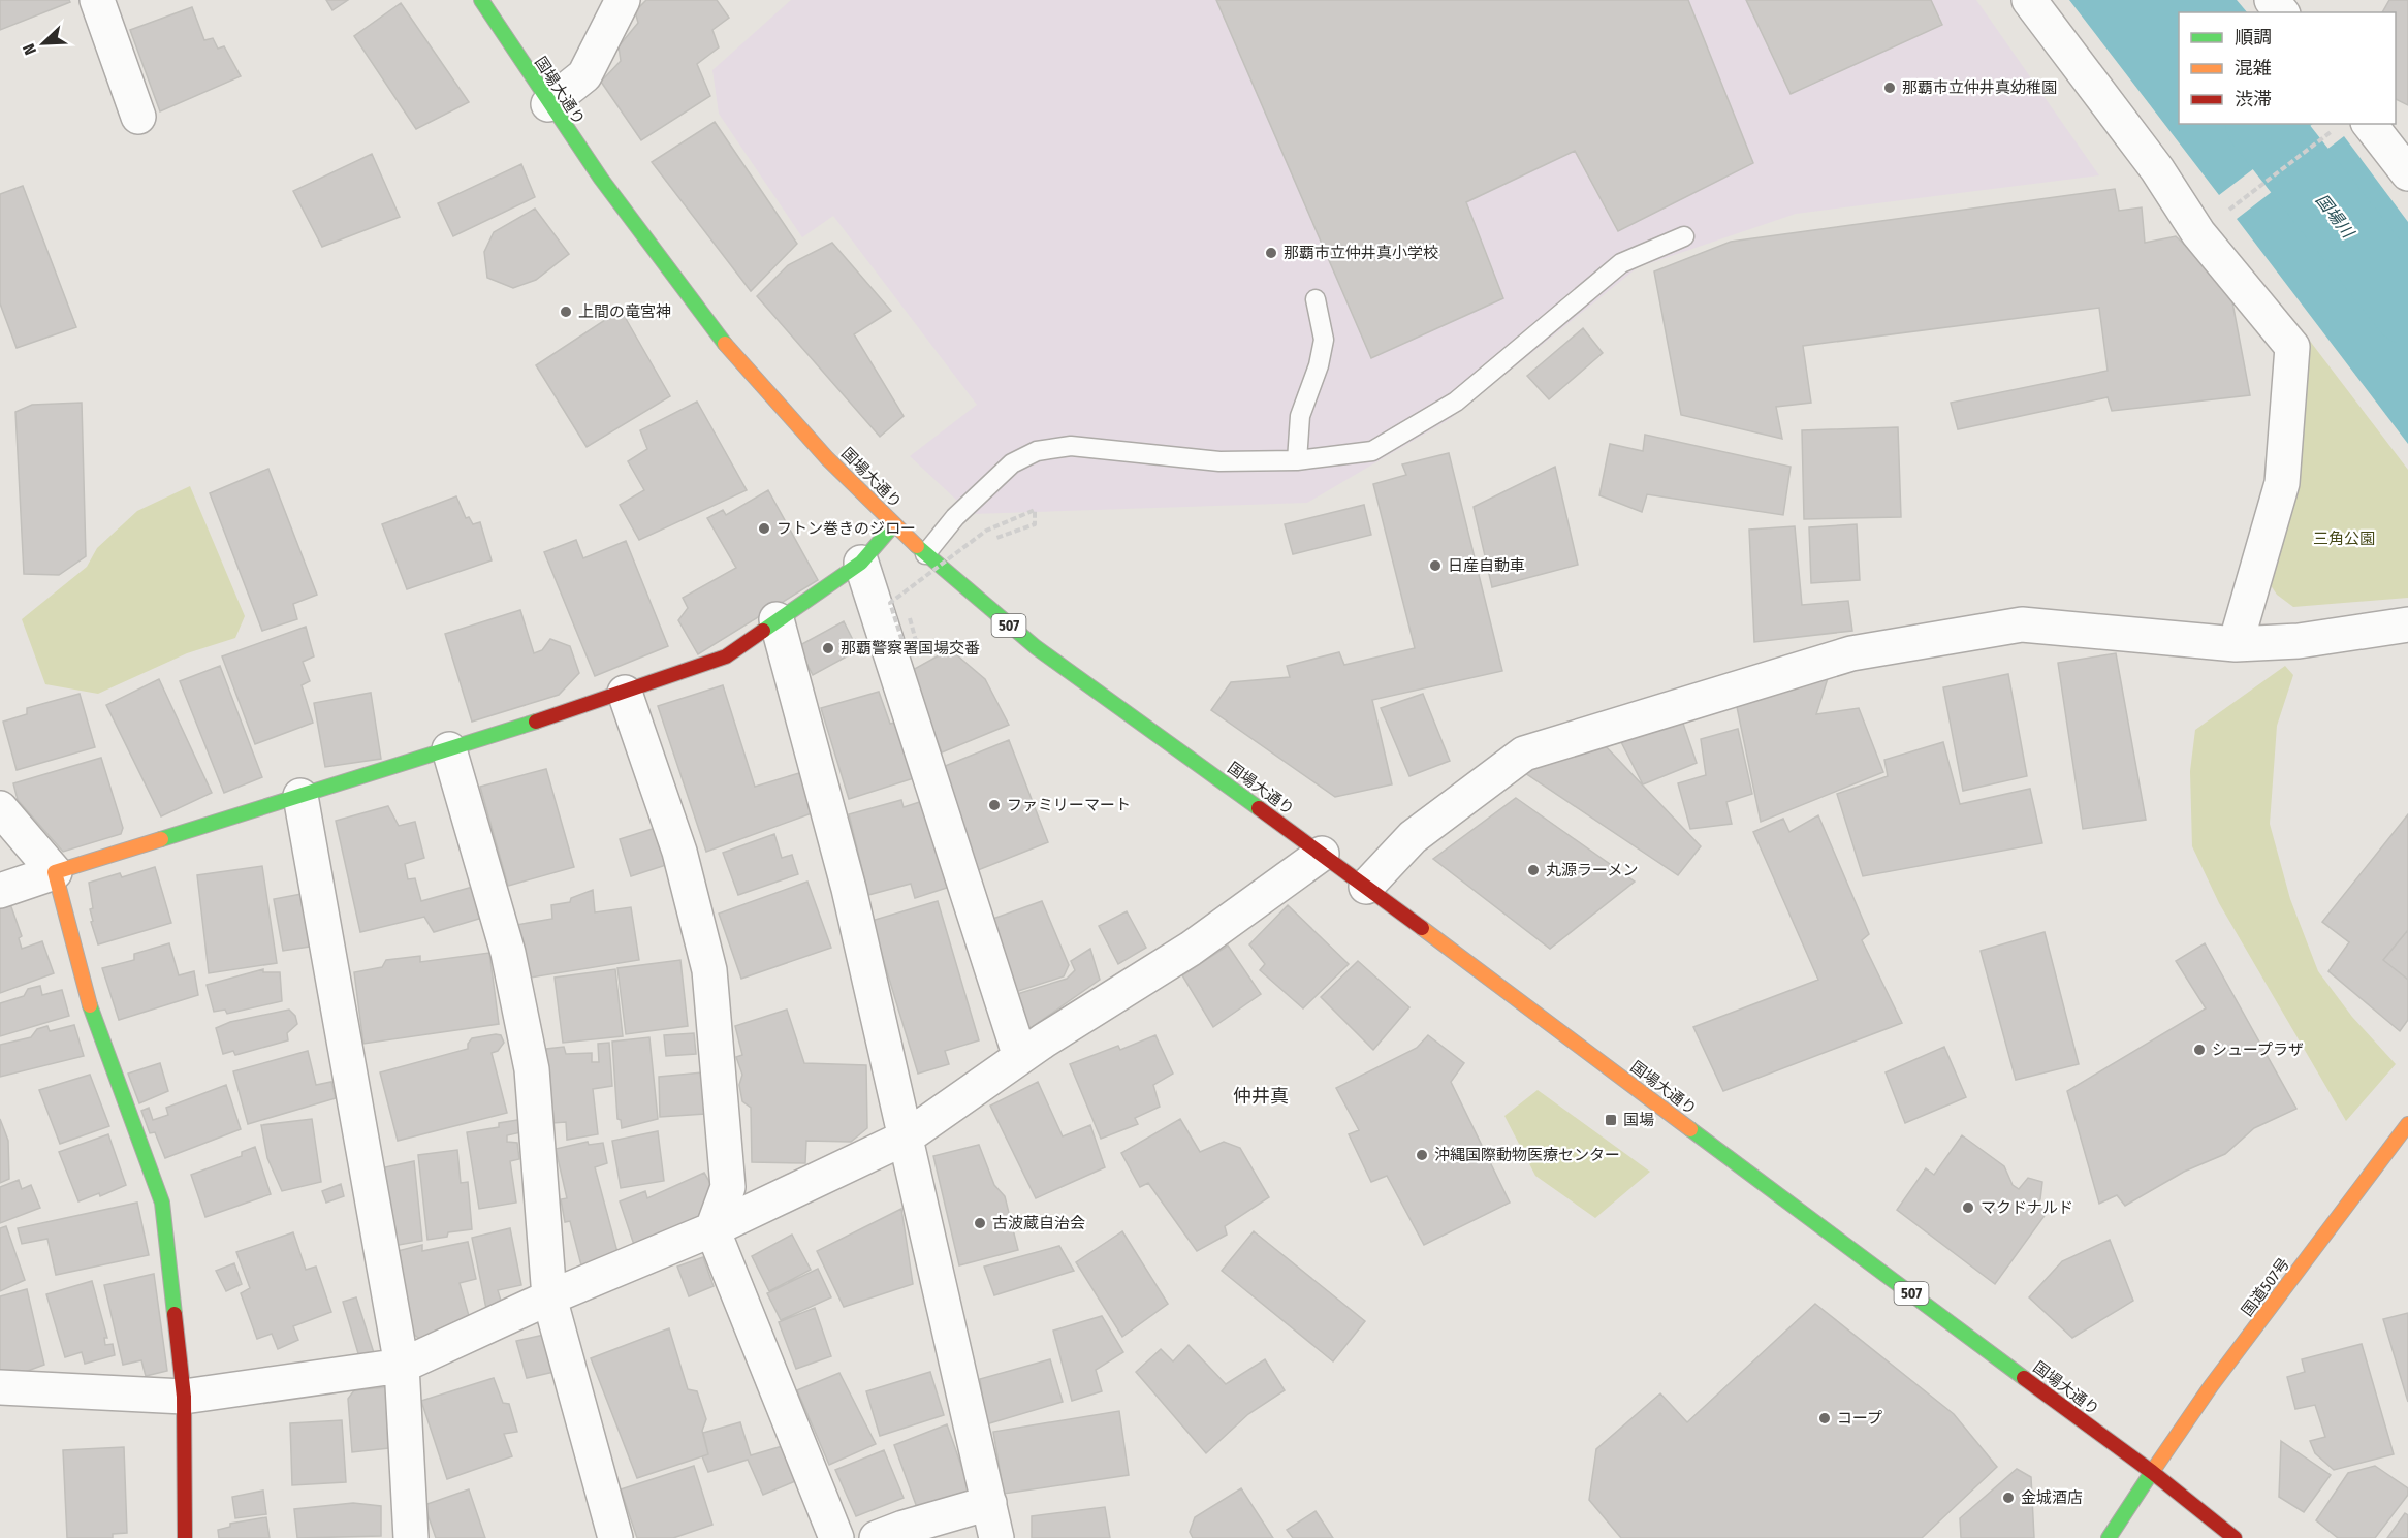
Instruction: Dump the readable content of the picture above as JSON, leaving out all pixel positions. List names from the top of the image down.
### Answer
{
  "streets": {
    "main road": ["国場大通り", "507", "国道507号"]
  },
  "crossings": [
    ["国場大通り", "507"],
    ["国場大通り", "国道507号"],
    ["507", "国道507号"]
  ],
  "districts": ["仲井真"],
  "water": ["国場川"],
  "parks": ["三角公園"],
  "places": {
    "other": [
      "那覇市立仲井真幼稚園",
      "那覇市立仲井真小学校",
      "上間の竜宮神",
      "フトン巻きのジロー",
      "日産自動車",
      "那覇警察署国場交番",
      "ファミリーマート",
      "丸源ラーメン",
      "シュープラザ",
      "沖縄国際動物医療センター",
      "マクドナルド",
      "古波蔵自治会",
      "コープ",
      "金城酒店"
    ],
    "transit": ["国場"]
  },
  "legend": ["順調", "混雑", "渋滞"],
  "north": "bottom left"
}
